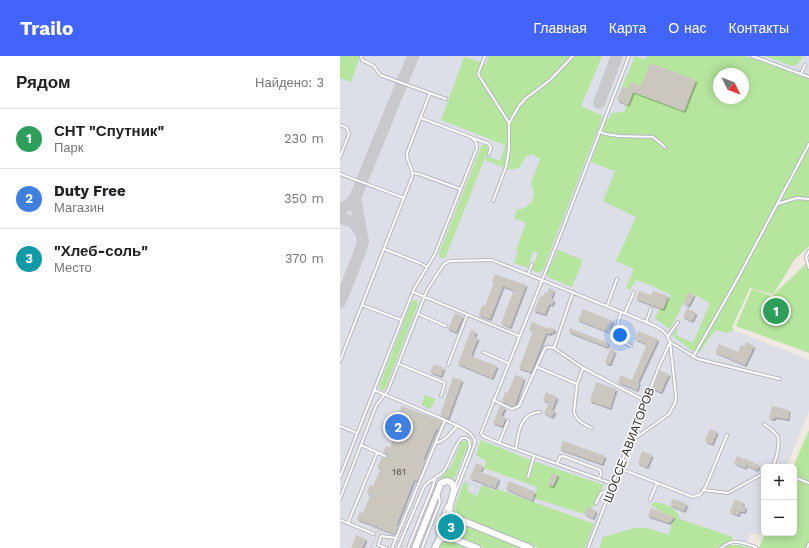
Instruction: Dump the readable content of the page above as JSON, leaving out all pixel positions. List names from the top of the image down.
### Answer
{
  "streets": {
    "lane": ["ШОССЕ АВИАТОРОВ"]
  },
  "house_numbers": ["161"],
  "north": "bottom right",
  "page": {
    "header": "Trailo",
    "nav": [
      "Главная",
      "Карта",
      "О нас",
      "Контакты"
    ],
    "heading": ["Рядом", "Найдено: 3"],
    "list": [
      {
        "mark": "1",
        "name": "СНТ \"Спутник\"",
        "note": "Парк",
        "value": "230 m"
      },
      {
        "mark": "2",
        "name": "Duty Free",
        "note": "Магазин",
        "value": "350 m"
      },
      {
        "mark": "3",
        "name": "\"Хлеб-соль\"",
        "note": "Место",
        "value": "370 m"
      }
    ],
    "pins": ["1", "2", "3"],
    "map_buttons": ["+", "−"]
  }
}
